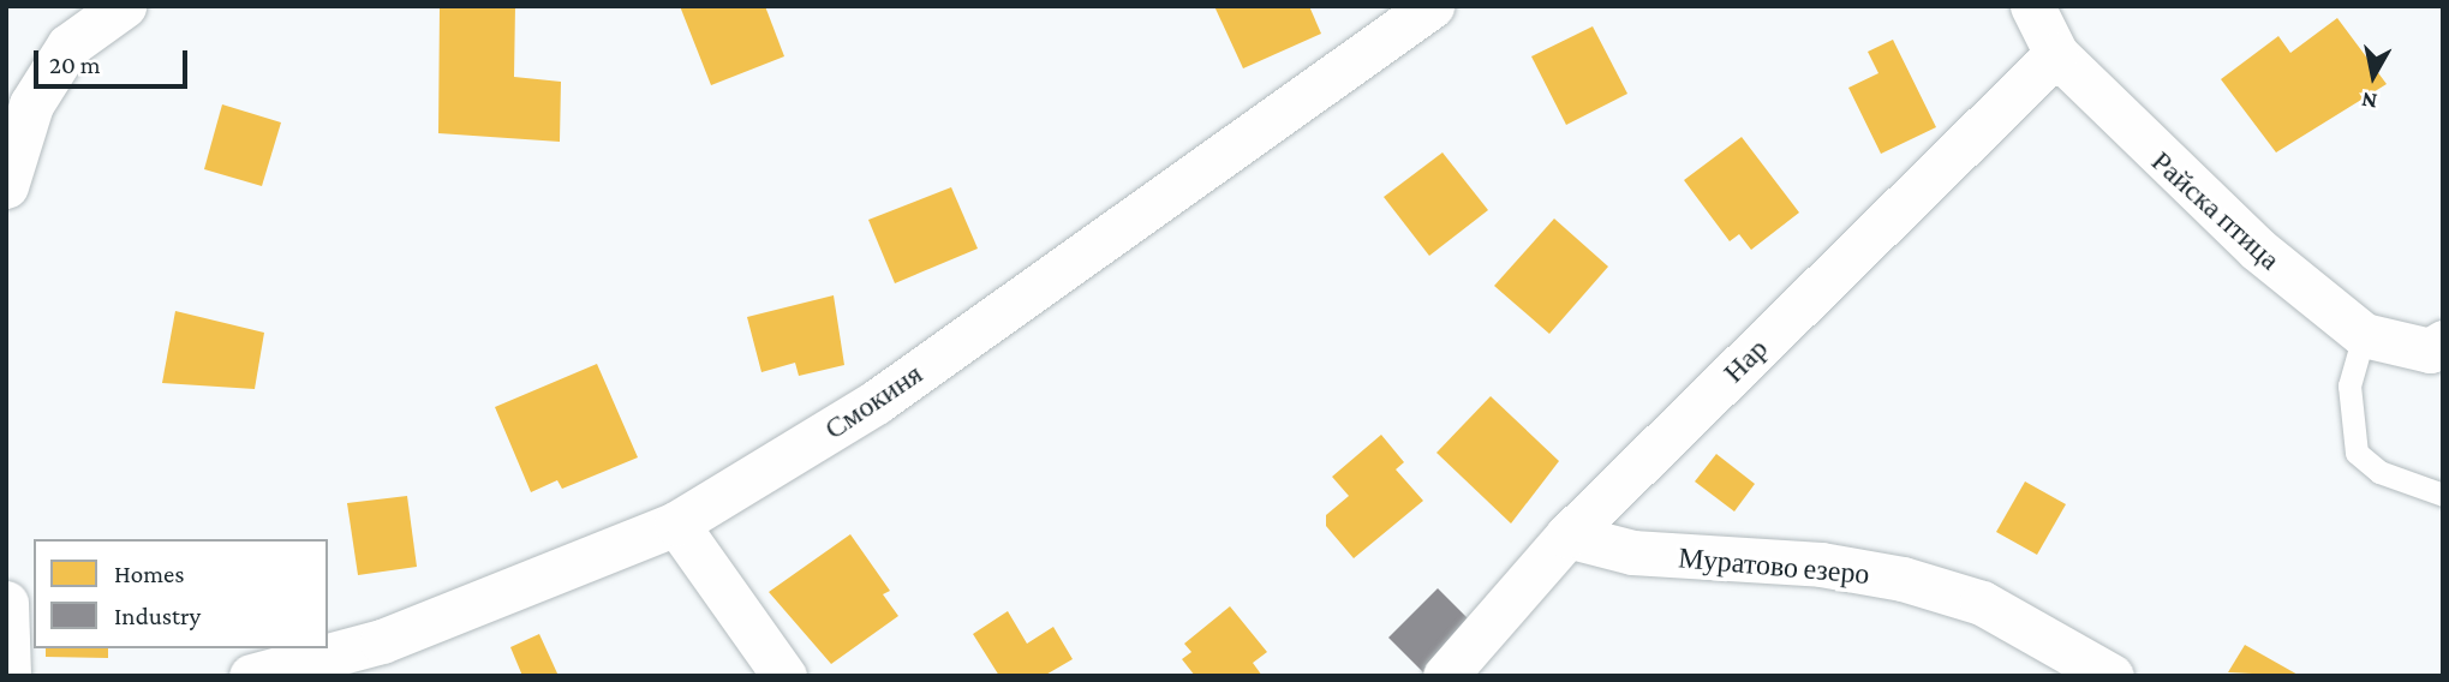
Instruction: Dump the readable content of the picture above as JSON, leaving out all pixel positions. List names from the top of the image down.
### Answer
{
  "streets": {
    "street": [
      "Райска птица",
      "Нар",
      "Смокиня",
      "Муратово езеро"
    ]
  },
  "crossings": [
    ["Райска птица", "Нар"],
    ["Нар", "Муратово езеро"]
  ],
  "legend": ["Homes", "Industry"],
  "scale_bar": "20 m",
  "north": "bottom"
}
